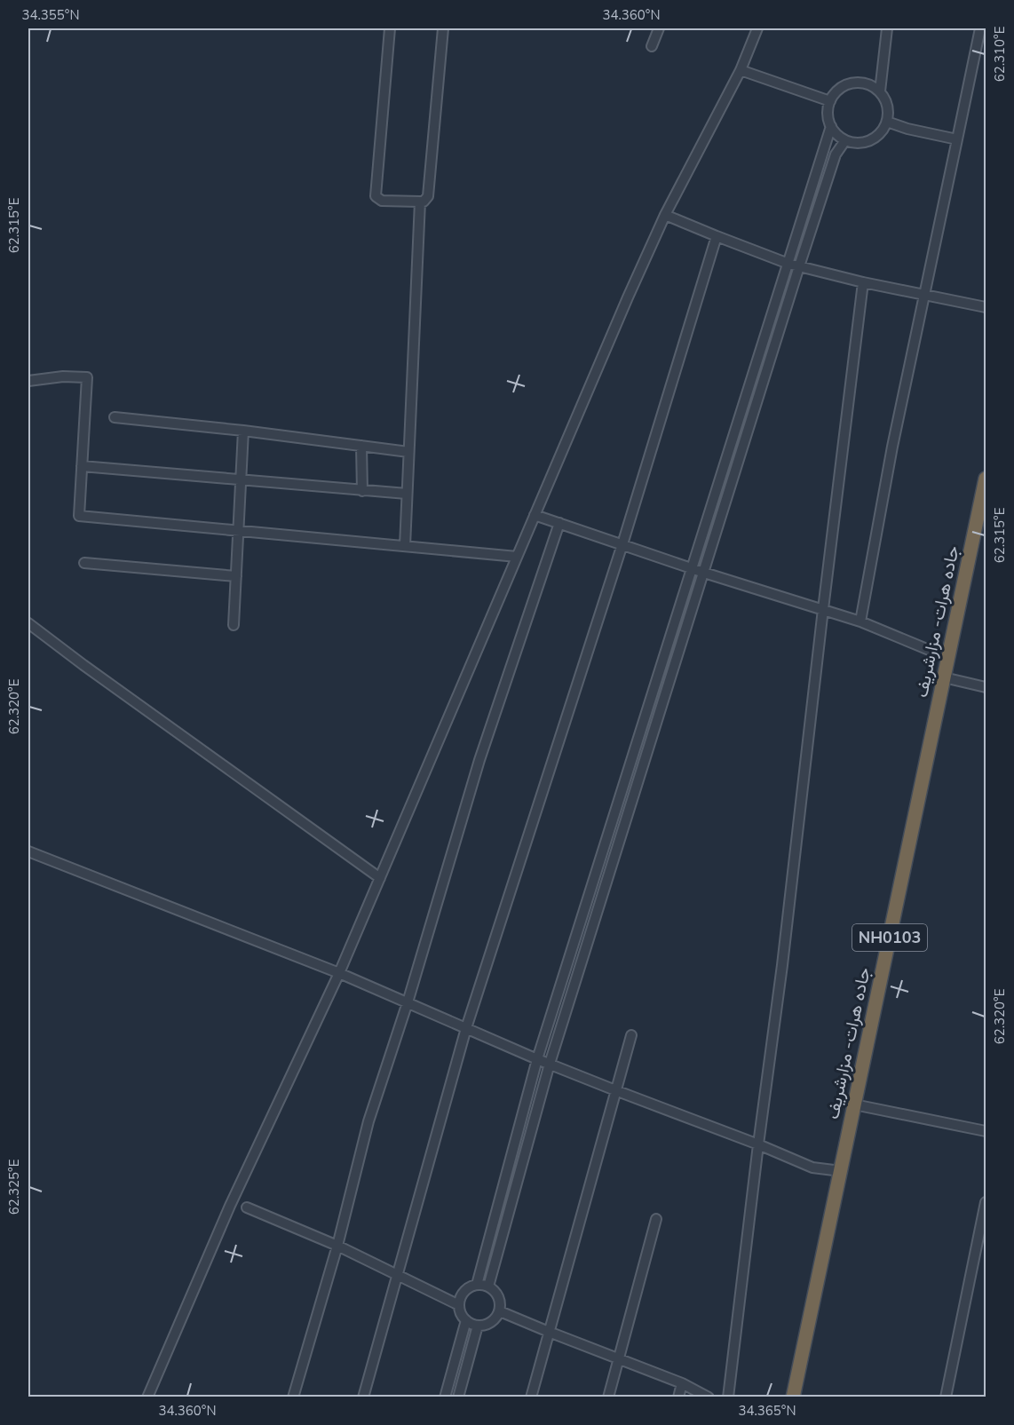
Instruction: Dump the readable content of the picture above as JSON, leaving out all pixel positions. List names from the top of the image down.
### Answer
{
  "streets": {
    "highway": ["جاده هرات- مزارشریف", "NH0103"]
  },
  "coordinates": [
    "34.355°N",
    "34.360°N",
    "62.310°E",
    "62.315°E",
    "62.320°E",
    "62.325°E",
    "34.365°N"
  ]
}
